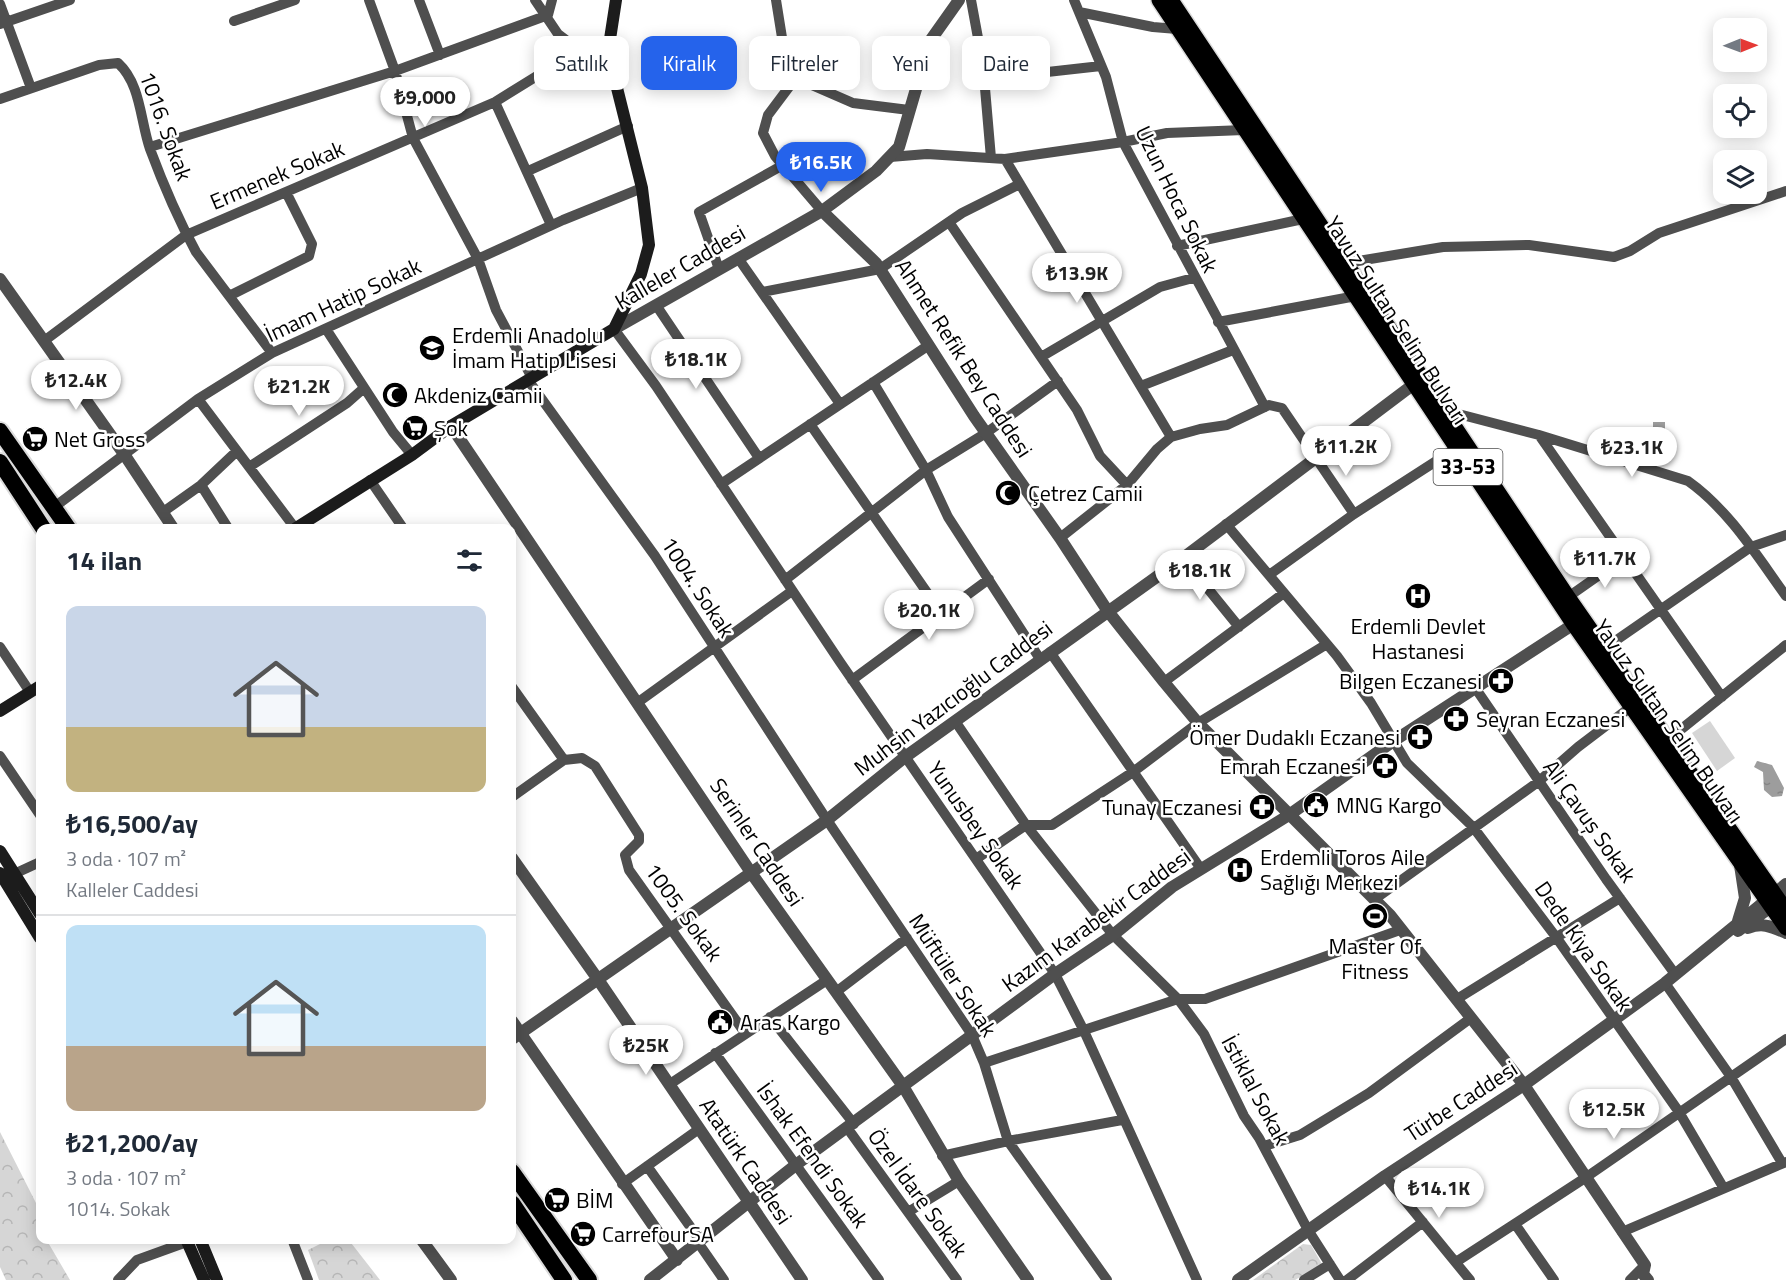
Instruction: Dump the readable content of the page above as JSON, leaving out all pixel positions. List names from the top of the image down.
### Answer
{
  "streets": {
    "main road": ["Yavuz Sultan Selim Bulvarı", "33-53"],
    "street": [
      "1016. Sokak",
      "Ermenek Sokak",
      "Uzun Hoca Sokak",
      "Kalleler Caddesi",
      "İmam Hatip Sokak",
      "Ahmet Refik Bey Caddesi",
      "1004. Sokak",
      "Muhsin Yazıcıoğlu Caddesi",
      "Ali Çavuş Sokak",
      "Yunusbey Sokak",
      "Serinler Caddesi",
      "1005. Sokak",
      "Kazım Karabekir Caddesi",
      "Dede Kiya Sokak",
      "Müftüler Sokak",
      "İstiklal Sokak",
      "Türbe Caddesi",
      "İshak Efendi Sokak",
      "Atatürk Caddesi",
      "Özel İdare Sokak"
    ]
  },
  "crossings": [
    ["1016. Sokak", "Ermenek Sokak"],
    ["1016. Sokak", "İmam Hatip Sokak"],
    ["Ermenek Sokak", "1004. Sokak"],
    ["Kalleler Caddesi", "Ahmet Refik Bey Caddesi"],
    ["Kalleler Caddesi", "Yunusbey Sokak"],
    ["İmam Hatip Sokak", "1004. Sokak"],
    ["Yavuz Sultan Selim Bulvarı", "Muhsin Yazıcıoğlu Caddesi"],
    ["Yavuz Sultan Selim Bulvarı", "Kazım Karabekir Caddesi"],
    ["Yavuz Sultan Selim Bulvarı", "Türbe Caddesi"],
    ["Ahmet Refik Bey Caddesi", "Muhsin Yazıcıoğlu Caddesi"],
    ["Ahmet Refik Bey Caddesi", "Kazım Karabekir Caddesi"],
    ["Ahmet Refik Bey Caddesi", "Türbe Caddesi"],
    ["1004. Sokak", "Muhsin Yazıcıoğlu Caddesi"],
    ["1004. Sokak", "Müftüler Sokak"],
    ["Muhsin Yazıcıoğlu Caddesi", "Yunusbey Sokak"],
    ["Muhsin Yazıcıoğlu Caddesi", "Serinler Caddesi"],
    ["Muhsin Yazıcıoğlu Caddesi", "1005. Sokak"],
    ["Muhsin Yazıcıoğlu Caddesi", "Dede Kiya Sokak"],
    ["Muhsin Yazıcıoğlu Caddesi", "Müftüler Sokak"],
    ["Muhsin Yazıcıoğlu Caddesi", "İstiklal Sokak"],
    ["Muhsin Yazıcıoğlu Caddesi", "Atatürk Caddesi"],
    ["Ali Çavuş Sokak", "Kazım Karabekir Caddesi"],
    ["Ali Çavuş Sokak", "Türbe Caddesi"],
    ["Yunusbey Sokak", "Kazım Karabekir Caddesi"],
    ["Serinler Caddesi", "Kazım Karabekir Caddesi"],
    ["Kazım Karabekir Caddesi", "Dede Kiya Sokak"],
    ["Kazım Karabekir Caddesi", "Müftüler Sokak"],
    ["Kazım Karabekir Caddesi", "İstiklal Sokak"],
    ["Kazım Karabekir Caddesi", "İshak Efendi Sokak"],
    ["Kazım Karabekir Caddesi", "Atatürk Caddesi"],
    ["Kazım Karabekir Caddesi", "Özel İdare Sokak"],
    ["Dede Kiya Sokak", "Türbe Caddesi"],
    ["İstiklal Sokak", "Türbe Caddesi"]
  ],
  "places": {
    "school or university": ["Erdemli Anadolu İmam Hatip Lisesi"],
    "mosque": ["Akdeniz Camii", "Çetrez Camii"],
    "supermarket": [
      "Şok",
      "Net Gross",
      "BİM",
      "CarrefourSA"
    ],
    "hospital": ["Erdemli Devlet Hastanesi", "Erdemli Toros Aile Sağlığı Merkezi"],
    "pharmacy": [
      "Bilgen Eczanesi",
      "Seyran Eczanesi",
      "Ömer Dudaklı Eczanesi",
      "Emrah Eczanesi",
      "Tunay Eczanesi"
    ],
    "public building": ["MNG Kargo", "Aras Kargo"],
    "sports": ["Master Of Fitness"]
  },
  "north": "right",
  "page": {
    "chip": [
      "Satılık",
      "Kiralık",
      "Filtreler",
      "Yeni",
      "Daire"
    ],
    "price": [
      "₺9,000",
      "₺16.5K",
      "₺13.9K",
      "₺18.1K",
      "₺12.4K",
      "₺21.2K",
      "₺11.2K",
      "₺23.1K",
      "₺11.7K",
      "₺18.1K",
      "₺20.1K",
      "₺25K",
      "₺12.5K",
      "₺14.1K"
    ],
    "heading": "14 ilan",
    "list": [
      {
        "name": "₺16,500/ay",
        "note": "3 oda · 107 m² · Kalleler Caddesi"
      },
      {
        "name": "₺21,200/ay",
        "note": "3 oda · 107 m² · 1014. Sokak"
      }
    ]
  }
}
